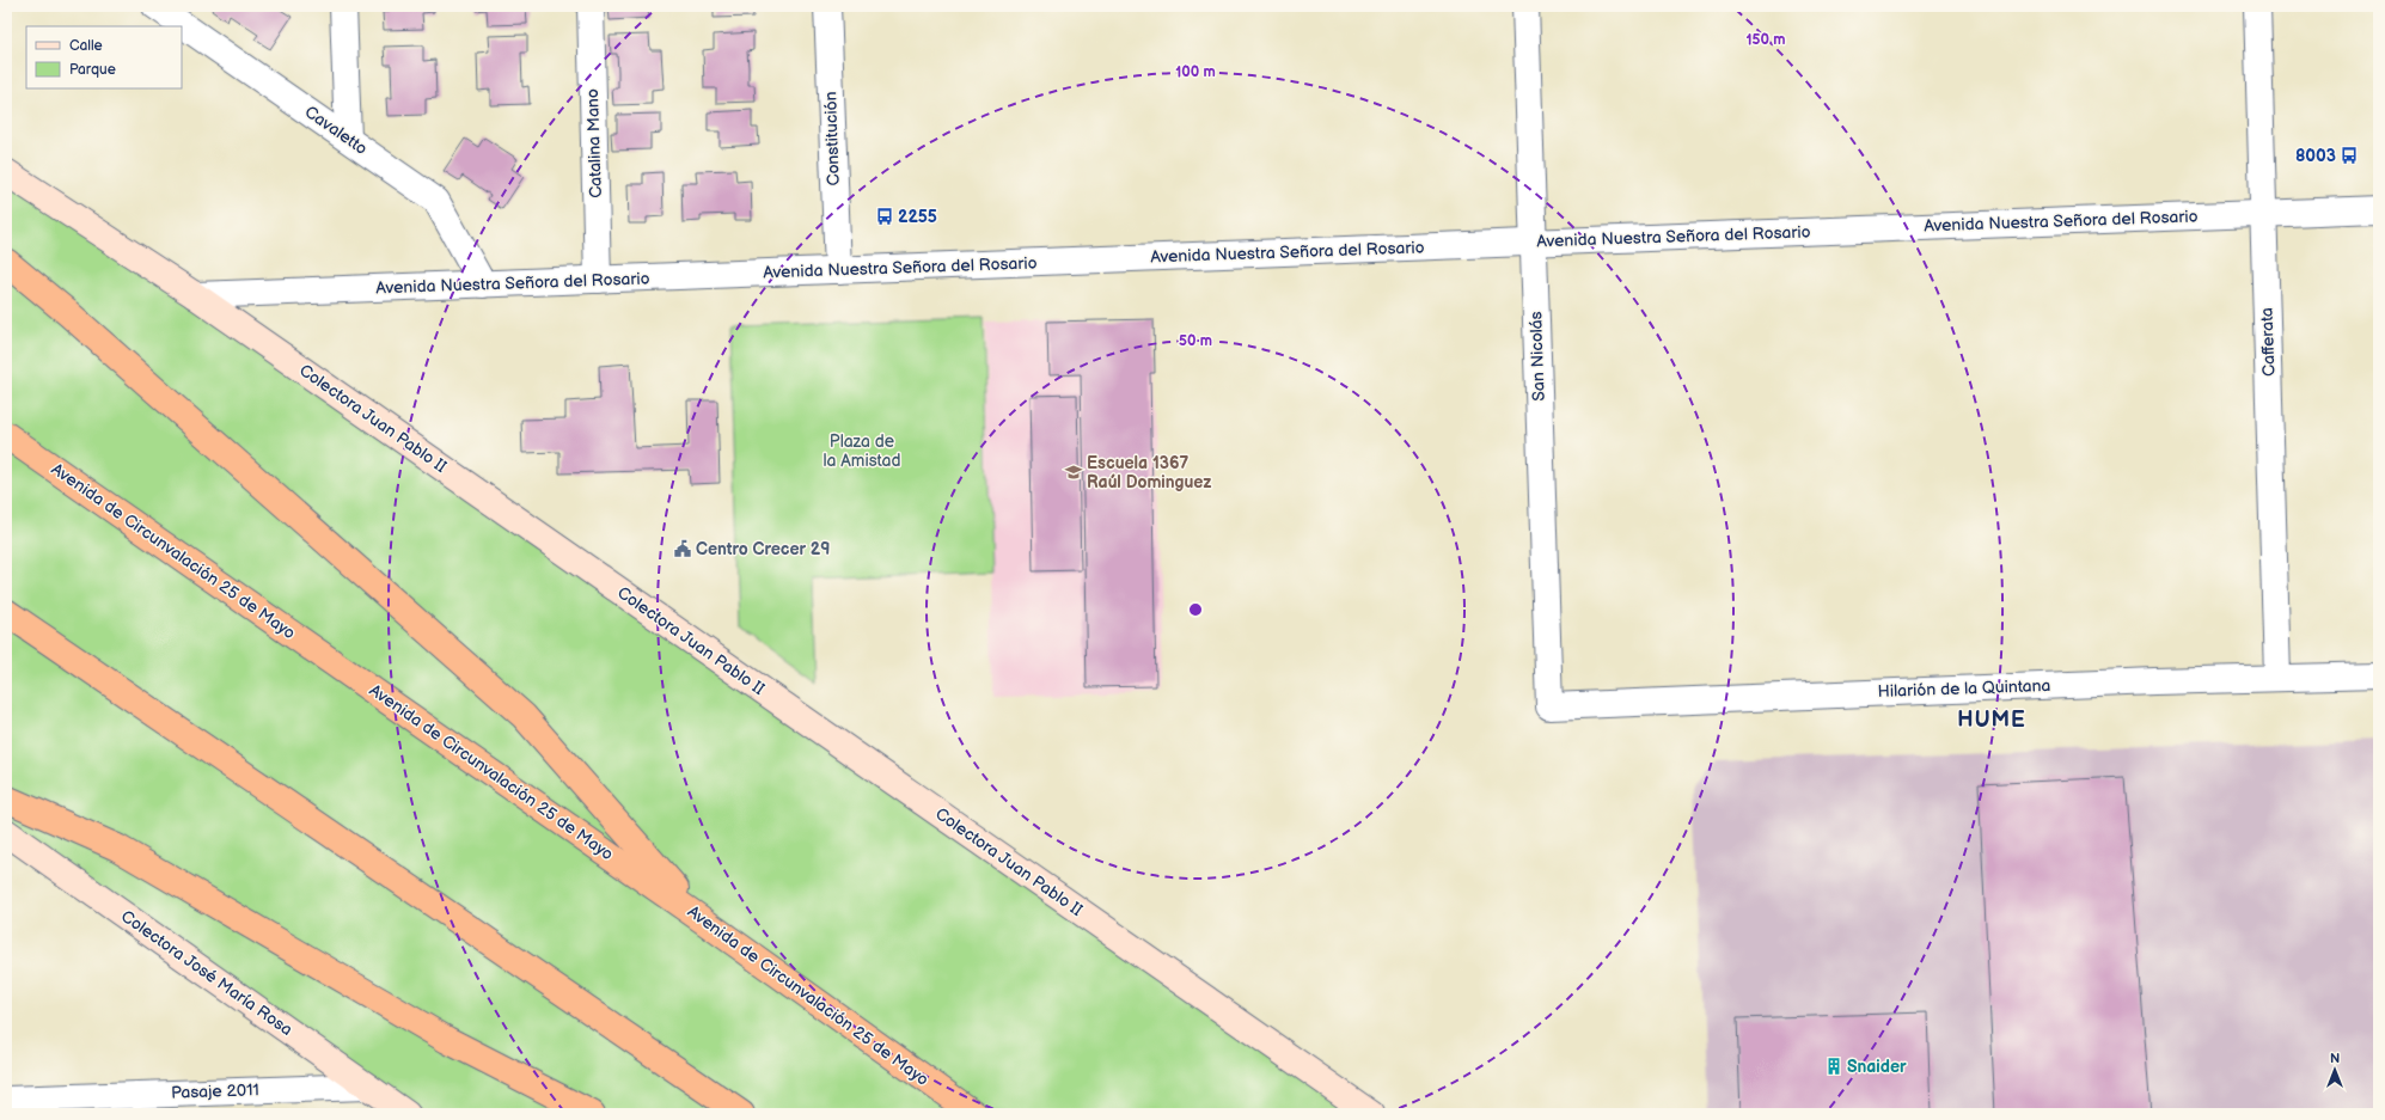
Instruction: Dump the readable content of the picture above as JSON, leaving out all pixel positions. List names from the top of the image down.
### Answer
{
  "streets": {
    "highway": ["Avenida de Circunvalación 25 de Mayo"],
    "main road": ["Colectora Juan Pablo II", "Colectora José María Rosa"],
    "street": [
      "Cavaletto",
      "Constitución",
      "Catalina Mano",
      "Avenida Nuestra Señora del Rosario",
      "Cafferata",
      "San Nicolás",
      "Hilarión de la Quintana",
      "Pasaje 2011"
    ]
  },
  "crossings": [
    ["Cavaletto", "Avenida Nuestra Señora del Rosario"],
    ["Constitución", "Avenida Nuestra Señora del Rosario"],
    ["Catalina Mano", "Avenida Nuestra Señora del Rosario"],
    ["Avenida Nuestra Señora del Rosario", "Cafferata"],
    ["Avenida Nuestra Señora del Rosario", "San Nicolás"],
    ["Avenida Nuestra Señora del Rosario", "Colectora Juan Pablo II"],
    ["Cafferata", "Hilarión de la Quintana"],
    ["San Nicolás", "Hilarión de la Quintana"],
    ["Colectora José María Rosa", "Pasaje 2011"]
  ],
  "districts": ["HUME"],
  "parks": ["Plaza de la Amistad"],
  "places": {
    "bus stop": ["8003", "2255"],
    "school or university": ["Escuela 1367 Raúl Dominguez"],
    "public building": ["Centro Crecer 29"],
    "building": ["Snaider"]
  },
  "legend": ["Calle", "Parque"],
  "north": "top",
  "rings": ["150 m", "100 m", "50 m"]
}
